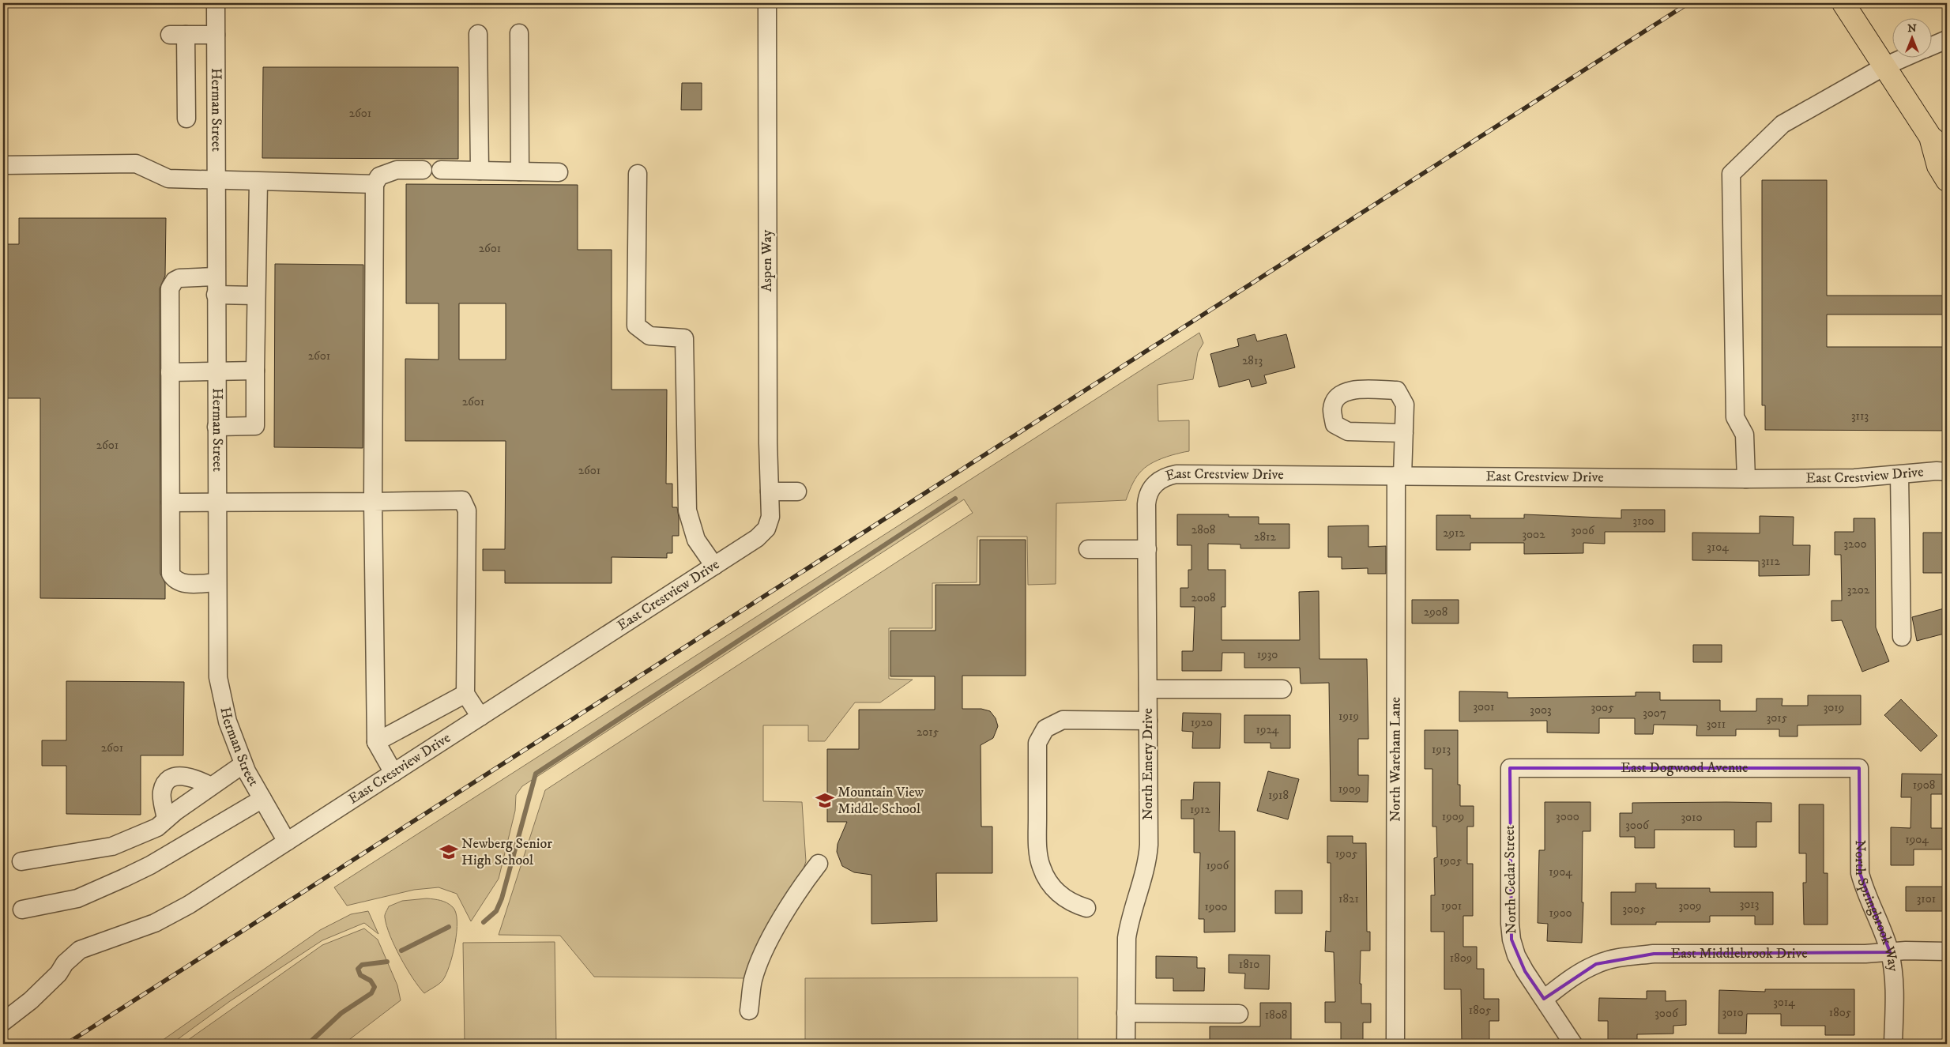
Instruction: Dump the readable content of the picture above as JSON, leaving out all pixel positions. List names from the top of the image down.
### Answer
{
  "streets": {
    "street": [
      "Herman Street",
      "Aspen Way",
      "East Crestview Drive",
      "North Wareham Lane",
      "North Emery Drive",
      "East Dogwood Avenue",
      "North Cedar Street",
      "North Springbrook Way",
      "East Middlebrook Drive"
    ]
  },
  "crossings": [
    ["Herman Street", "East Crestview Drive"],
    ["Aspen Way", "East Crestview Drive"],
    ["East Crestview Drive", "North Wareham Lane"],
    ["East Crestview Drive", "North Emery Drive"],
    ["East Dogwood Avenue", "North Cedar Street"],
    ["East Dogwood Avenue", "North Springbrook Way"],
    ["North Cedar Street", "East Middlebrook Drive"],
    ["North Springbrook Way", "East Middlebrook Drive"]
  ],
  "places": {
    "school or university": ["Mountain View Middle School", "Newberg Senior High School"]
  },
  "house_numbers": [
    "2601",
    "2601",
    "2601",
    "2813",
    "2601",
    "3113",
    "2601",
    "2601",
    "3100",
    "2808",
    "3006",
    "2912",
    "3002",
    "2812",
    "3200",
    "3104",
    "3112",
    "3202",
    "2008",
    "2908",
    "1930",
    "3001",
    "3005",
    "3019",
    "3003",
    "3007",
    "1919",
    "3015",
    "1920",
    "3011",
    "1924",
    "2015",
    "2601",
    "1913",
    "1908",
    "1909",
    "1918",
    "1912",
    "1909",
    "3000",
    "3010",
    "3006",
    "1904",
    "1905",
    "1905",
    "1906",
    "1904",
    "1821",
    "3101",
    "3013",
    "1901",
    "3009",
    "1900",
    "3005",
    "1900",
    "1809",
    "1810",
    "3014",
    "1805",
    "3010",
    "1805",
    "3006",
    "1808"
  ],
  "north": "top"
}
